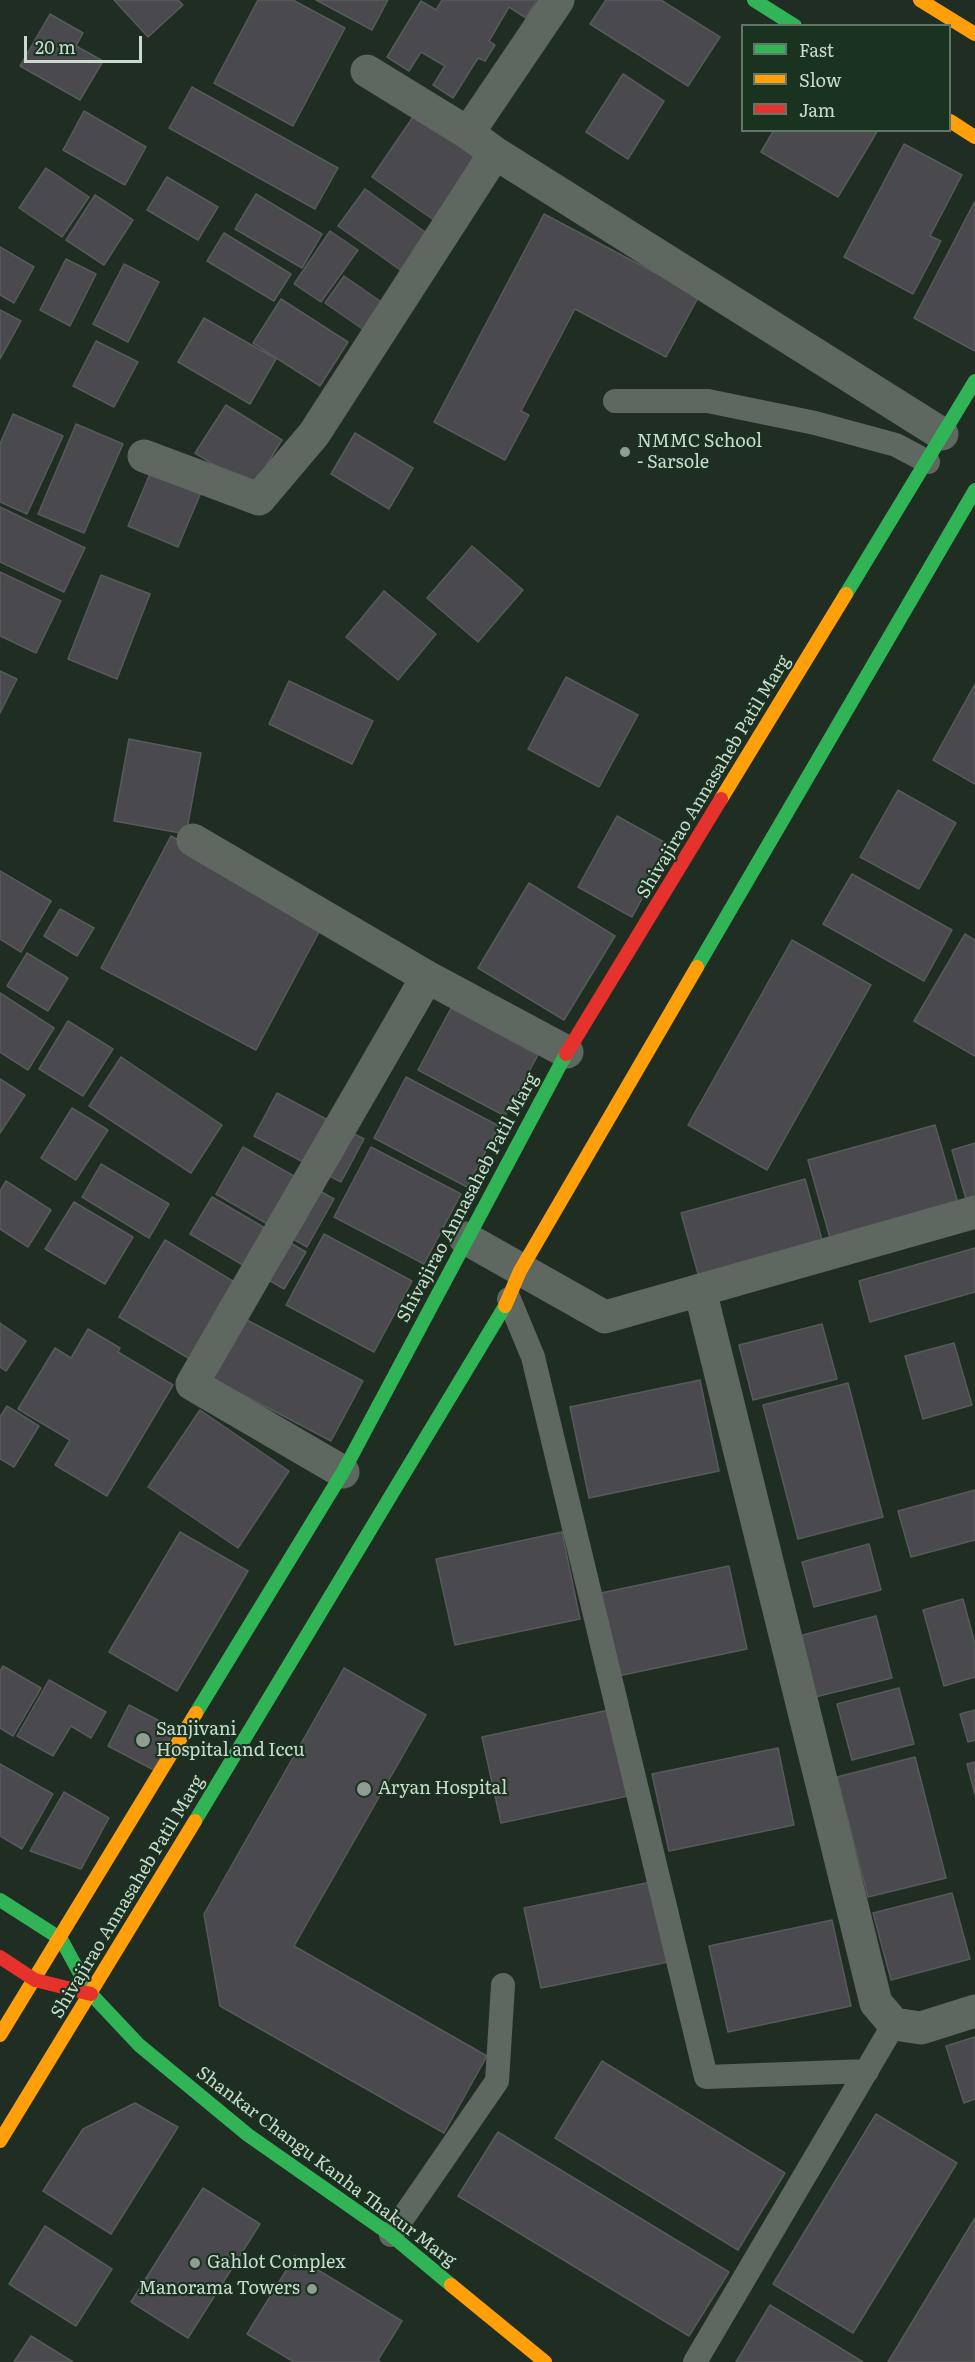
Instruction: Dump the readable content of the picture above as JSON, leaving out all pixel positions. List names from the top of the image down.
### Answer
{
  "streets": {
    "main road": ["Shivajirao Annasaheb Patil Marg", "Shankar Changu Kanha Thakur Marg"]
  },
  "crossings": [
    ["Shivajirao Annasaheb Patil Marg", "Shankar Changu Kanha Thakur Marg"]
  ],
  "places": [
    "NMMC School - Sarsole",
    "Sanjivani Hospital and Iccu",
    "Aryan Hospital",
    "Gahlot Complex",
    "Manorama Towers"
  ],
  "legend": ["Fast", "Slow", "Jam"],
  "scale_bar": "20 m"
}
